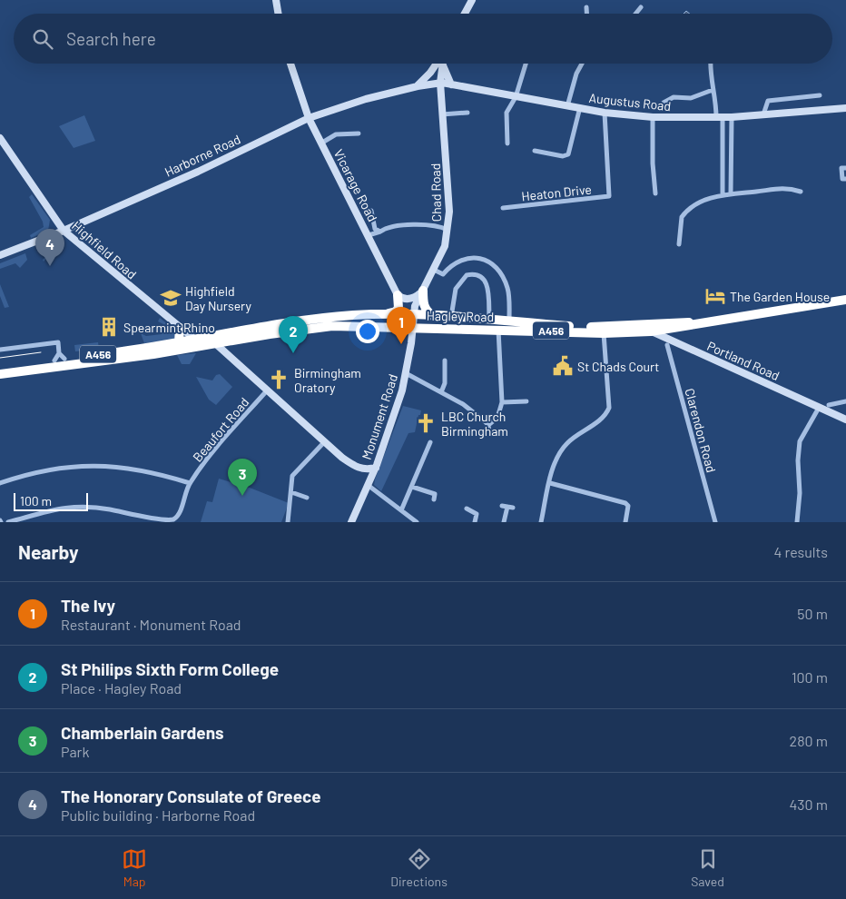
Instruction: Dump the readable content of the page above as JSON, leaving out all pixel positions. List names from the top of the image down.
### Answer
{
  "streets": {
    "highway": ["Hagley Road", "A456"],
    "main road": [
      "Augustus Road",
      "Harborne Road",
      "Vicarage Road",
      "Chad Road",
      "Highfield Road",
      "Portland Road",
      "Monument Road"
    ],
    "street": ["Heaton Drive", "Beaufort Road", "Clarendon Road"]
  },
  "crossings": [
    ["Augustus Road", "Harborne Road"],
    ["Augustus Road", "Chad Road"],
    ["Augustus Road", "Heaton Drive"],
    ["Harborne Road", "Vicarage Road"],
    ["Harborne Road", "Chad Road"],
    ["Harborne Road", "Highfield Road"],
    ["Chad Road", "Hagley Road"],
    ["Chad Road", "Monument Road"],
    ["Highfield Road", "Hagley Road"],
    ["Hagley Road", "Portland Road"],
    ["Hagley Road", "Monument Road"]
  ],
  "places": {
    "hotel": ["The Garden House"],
    "school or university": ["Highfield Day Nursery"],
    "building": ["Spearmint Rhino"],
    "public building": ["St Chads Court"],
    "church": ["Birmingham Oratory", "LBC Church Birmingham"]
  },
  "scale_bar": "100 m",
  "page": {
    "search": "Search here",
    "pins": [
      "4",
      "1",
      "2",
      "3"
    ],
    "scale": "100 m",
    "heading": ["Nearby", "4 results"],
    "list": [
      {
        "mark": "1",
        "name": "The Ivy",
        "note": "Restaurant · Monument Road",
        "value": "50 m"
      },
      {
        "mark": "2",
        "name": "St Philips Sixth Form College",
        "note": "Place · Hagley Road",
        "value": "100 m"
      },
      {
        "mark": "3",
        "name": "Chamberlain Gardens",
        "note": "Park",
        "value": "280 m"
      },
      {
        "mark": "4",
        "name": "The Honorary Consulate of Greece",
        "note": "Public building · Harborne Road",
        "value": "430 m"
      }
    ],
    "nav": ["Map", "Directions", "Saved"]
  }
}
